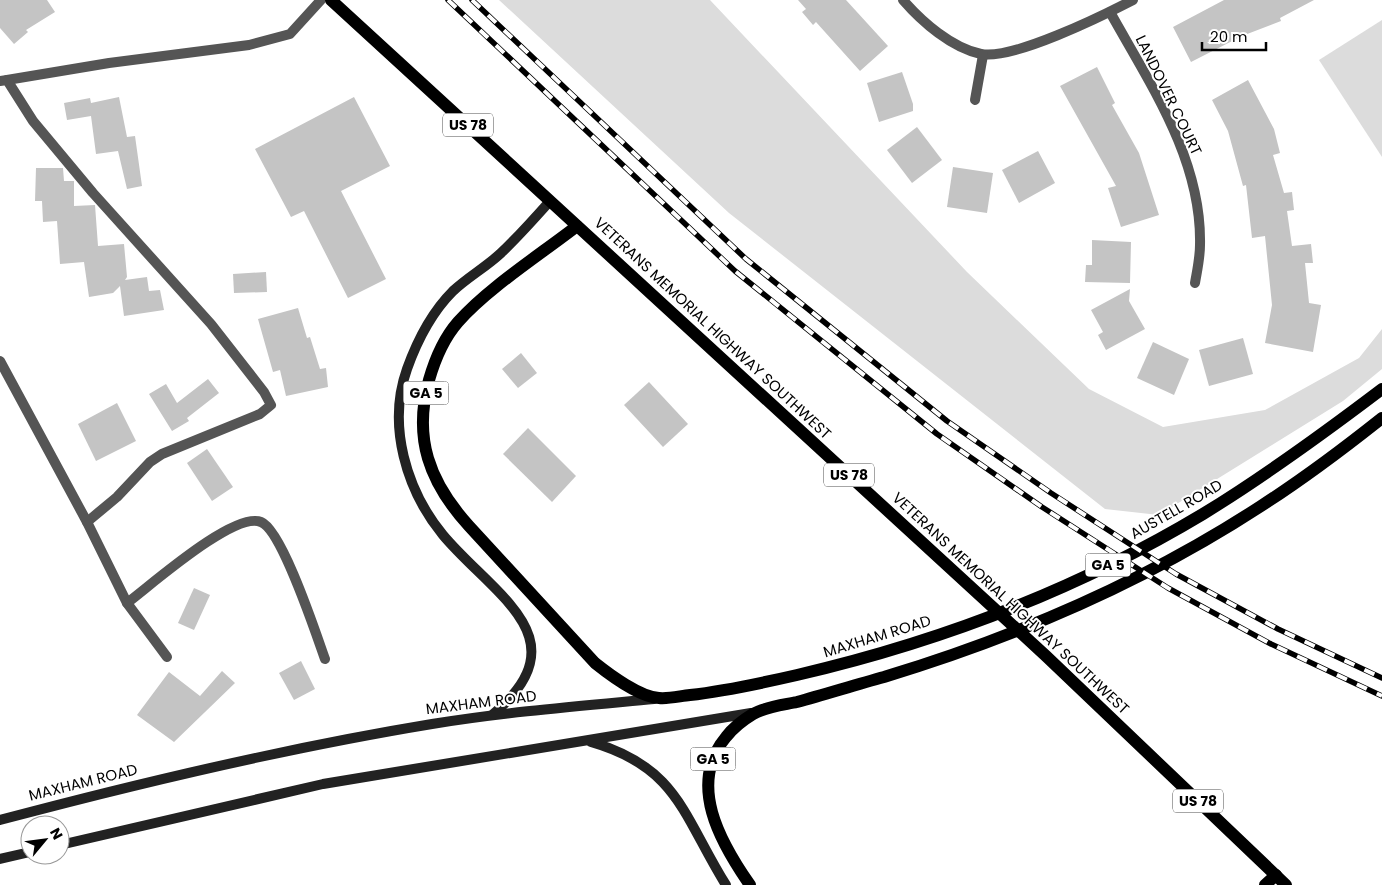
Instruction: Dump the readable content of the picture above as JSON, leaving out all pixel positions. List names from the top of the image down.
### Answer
{
  "streets": {
    "main road": [
      "US 78",
      "VETERANS MEMORIAL HIGHWAY SOUTHWEST",
      "GA 5",
      "AUSTELL ROAD",
      "MAXHAM ROAD"
    ],
    "street": ["LANDOVER COURT"]
  },
  "crossings": [
    ["US 78", "VETERANS MEMORIAL HIGHWAY SOUTHWEST"],
    ["US 78", "GA 5"],
    ["VETERANS MEMORIAL HIGHWAY SOUTHWEST", "GA 5"],
    ["GA 5", "MAXHAM ROAD"],
    ["AUSTELL ROAD", "MAXHAM ROAD"]
  ],
  "scale_bar": "20 m",
  "north": "top right"
}
